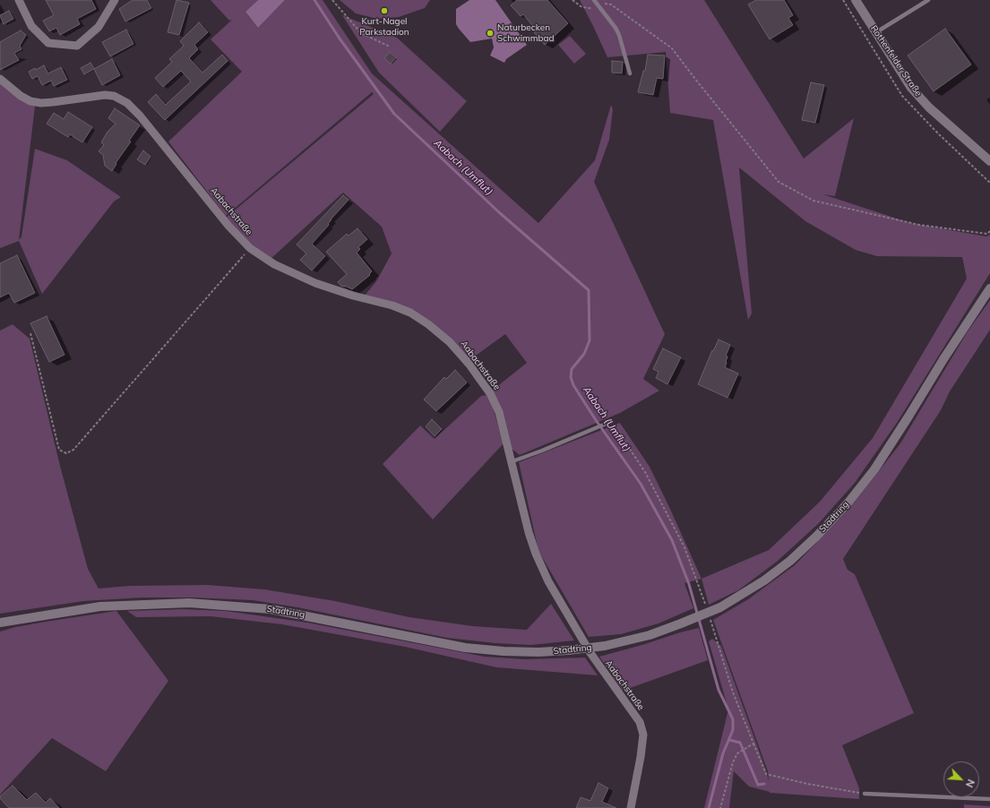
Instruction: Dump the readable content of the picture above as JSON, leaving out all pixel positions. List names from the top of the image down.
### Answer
{
  "streets": {
    "street": ["Rothenfelder Straße", "Aabachstraße", "Stadtring"]
  },
  "water": ["Aabach (Umflut)"],
  "places": ["Kurt-Nagel Parkstadion", "Naturbecken Schwimmbad"],
  "north": "bottom right"
}
